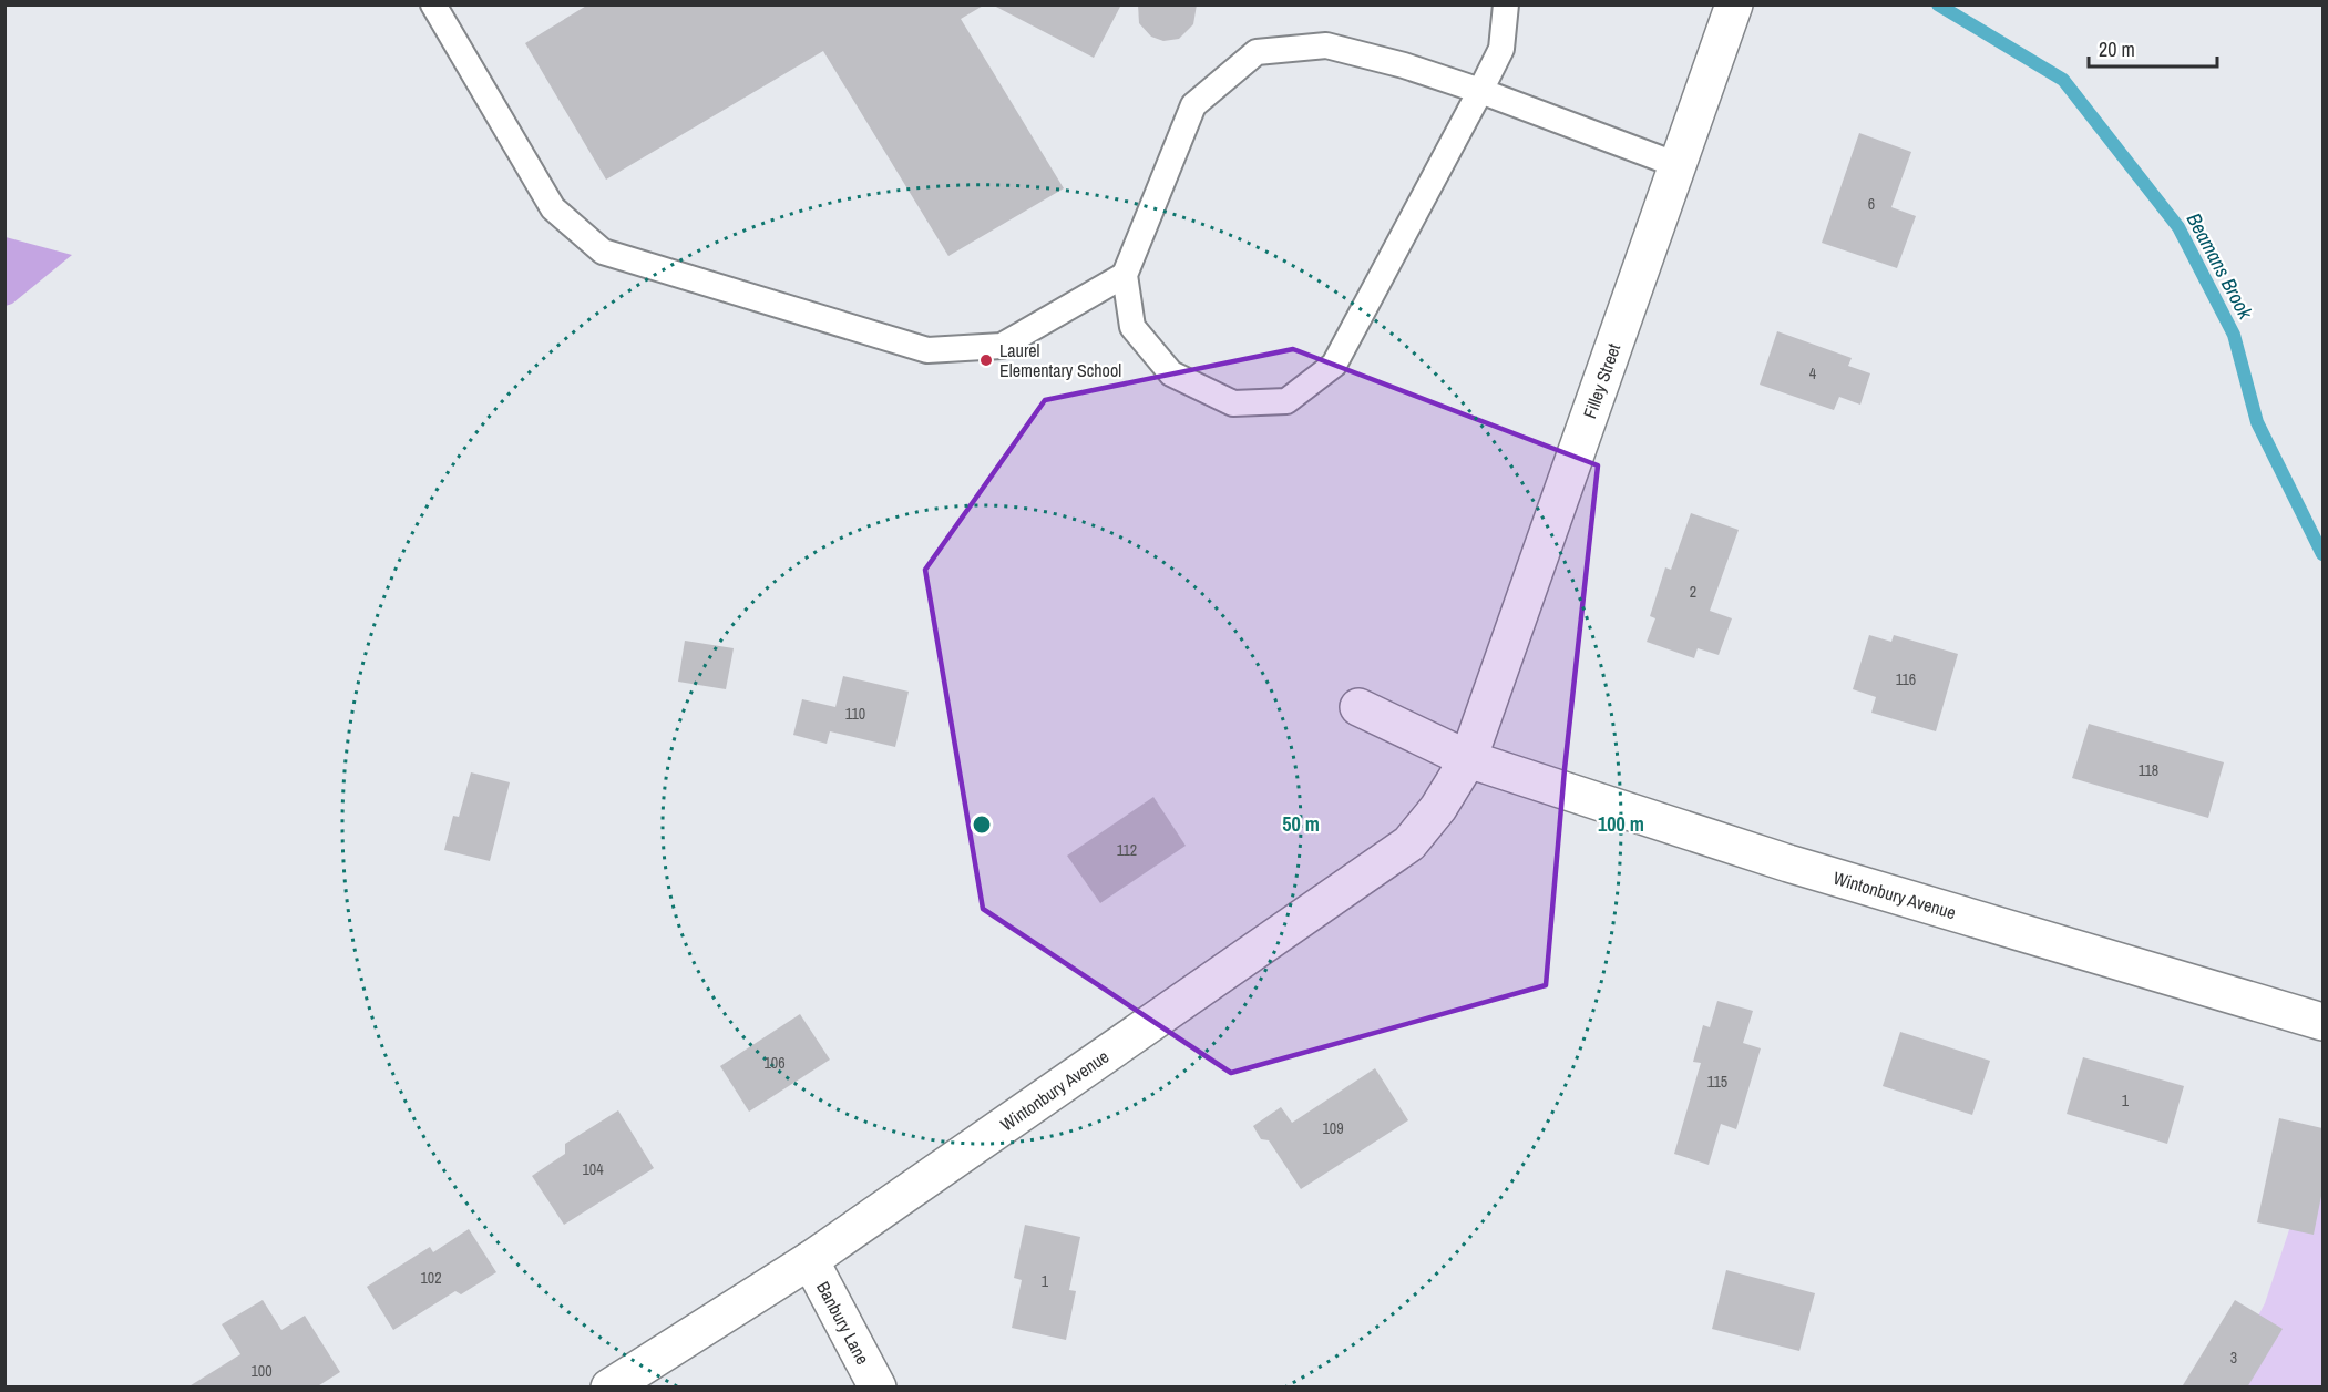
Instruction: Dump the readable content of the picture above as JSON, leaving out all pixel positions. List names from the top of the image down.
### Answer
{
  "streets": {
    "street": ["Filley Street", "Wintonbury Avenue", "Banbury Lane"]
  },
  "crossings": [
    ["Filley Street", "Wintonbury Avenue"],
    ["Wintonbury Avenue", "Banbury Lane"]
  ],
  "water": ["Beamans Brook"],
  "places": ["Laurel Elementary School"],
  "house_numbers": [
    "6",
    "4",
    "2",
    "116",
    "110",
    "118",
    "112",
    "106",
    "115",
    "1",
    "109",
    "104",
    "102",
    "1",
    "3",
    "100"
  ],
  "scale_bar": "20 m",
  "rings": ["50 m", "100 m"]
}
